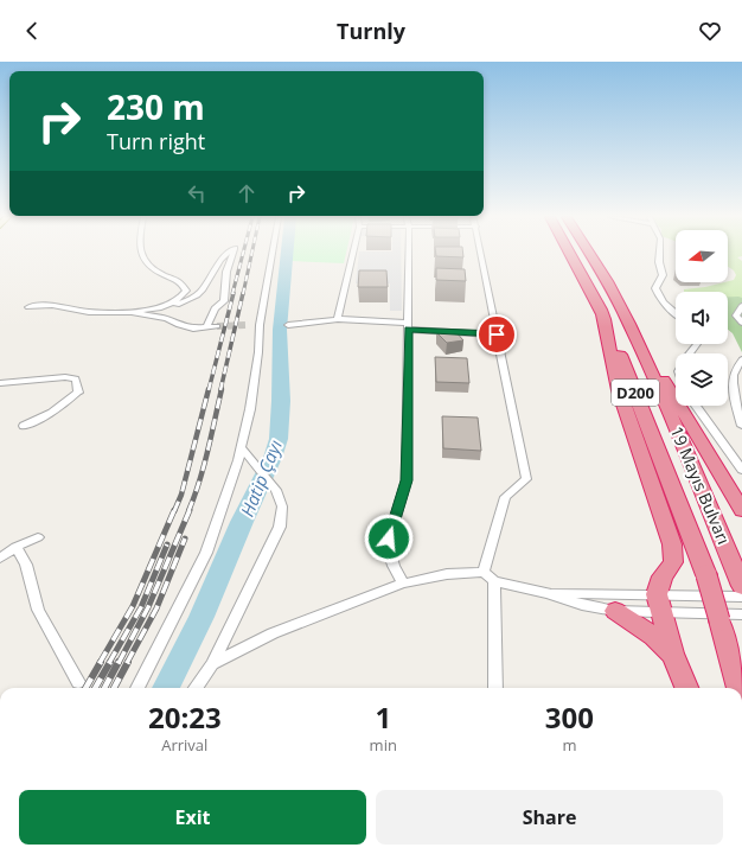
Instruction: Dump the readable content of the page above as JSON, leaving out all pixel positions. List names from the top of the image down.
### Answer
{
  "streets": {
    "highway": ["D200", "19 Mayıs Bulvarı"]
  },
  "water": ["Hatip Çayı"],
  "north": "left",
  "page": {
    "header": "Turnly",
    "turn": ["230 m", "Turn right"],
    "eta": [
      "20:23",
      "Arrival",
      "1",
      "min",
      "300",
      "m"
    ],
    "buttons": ["Exit", "Share"]
  }
}
